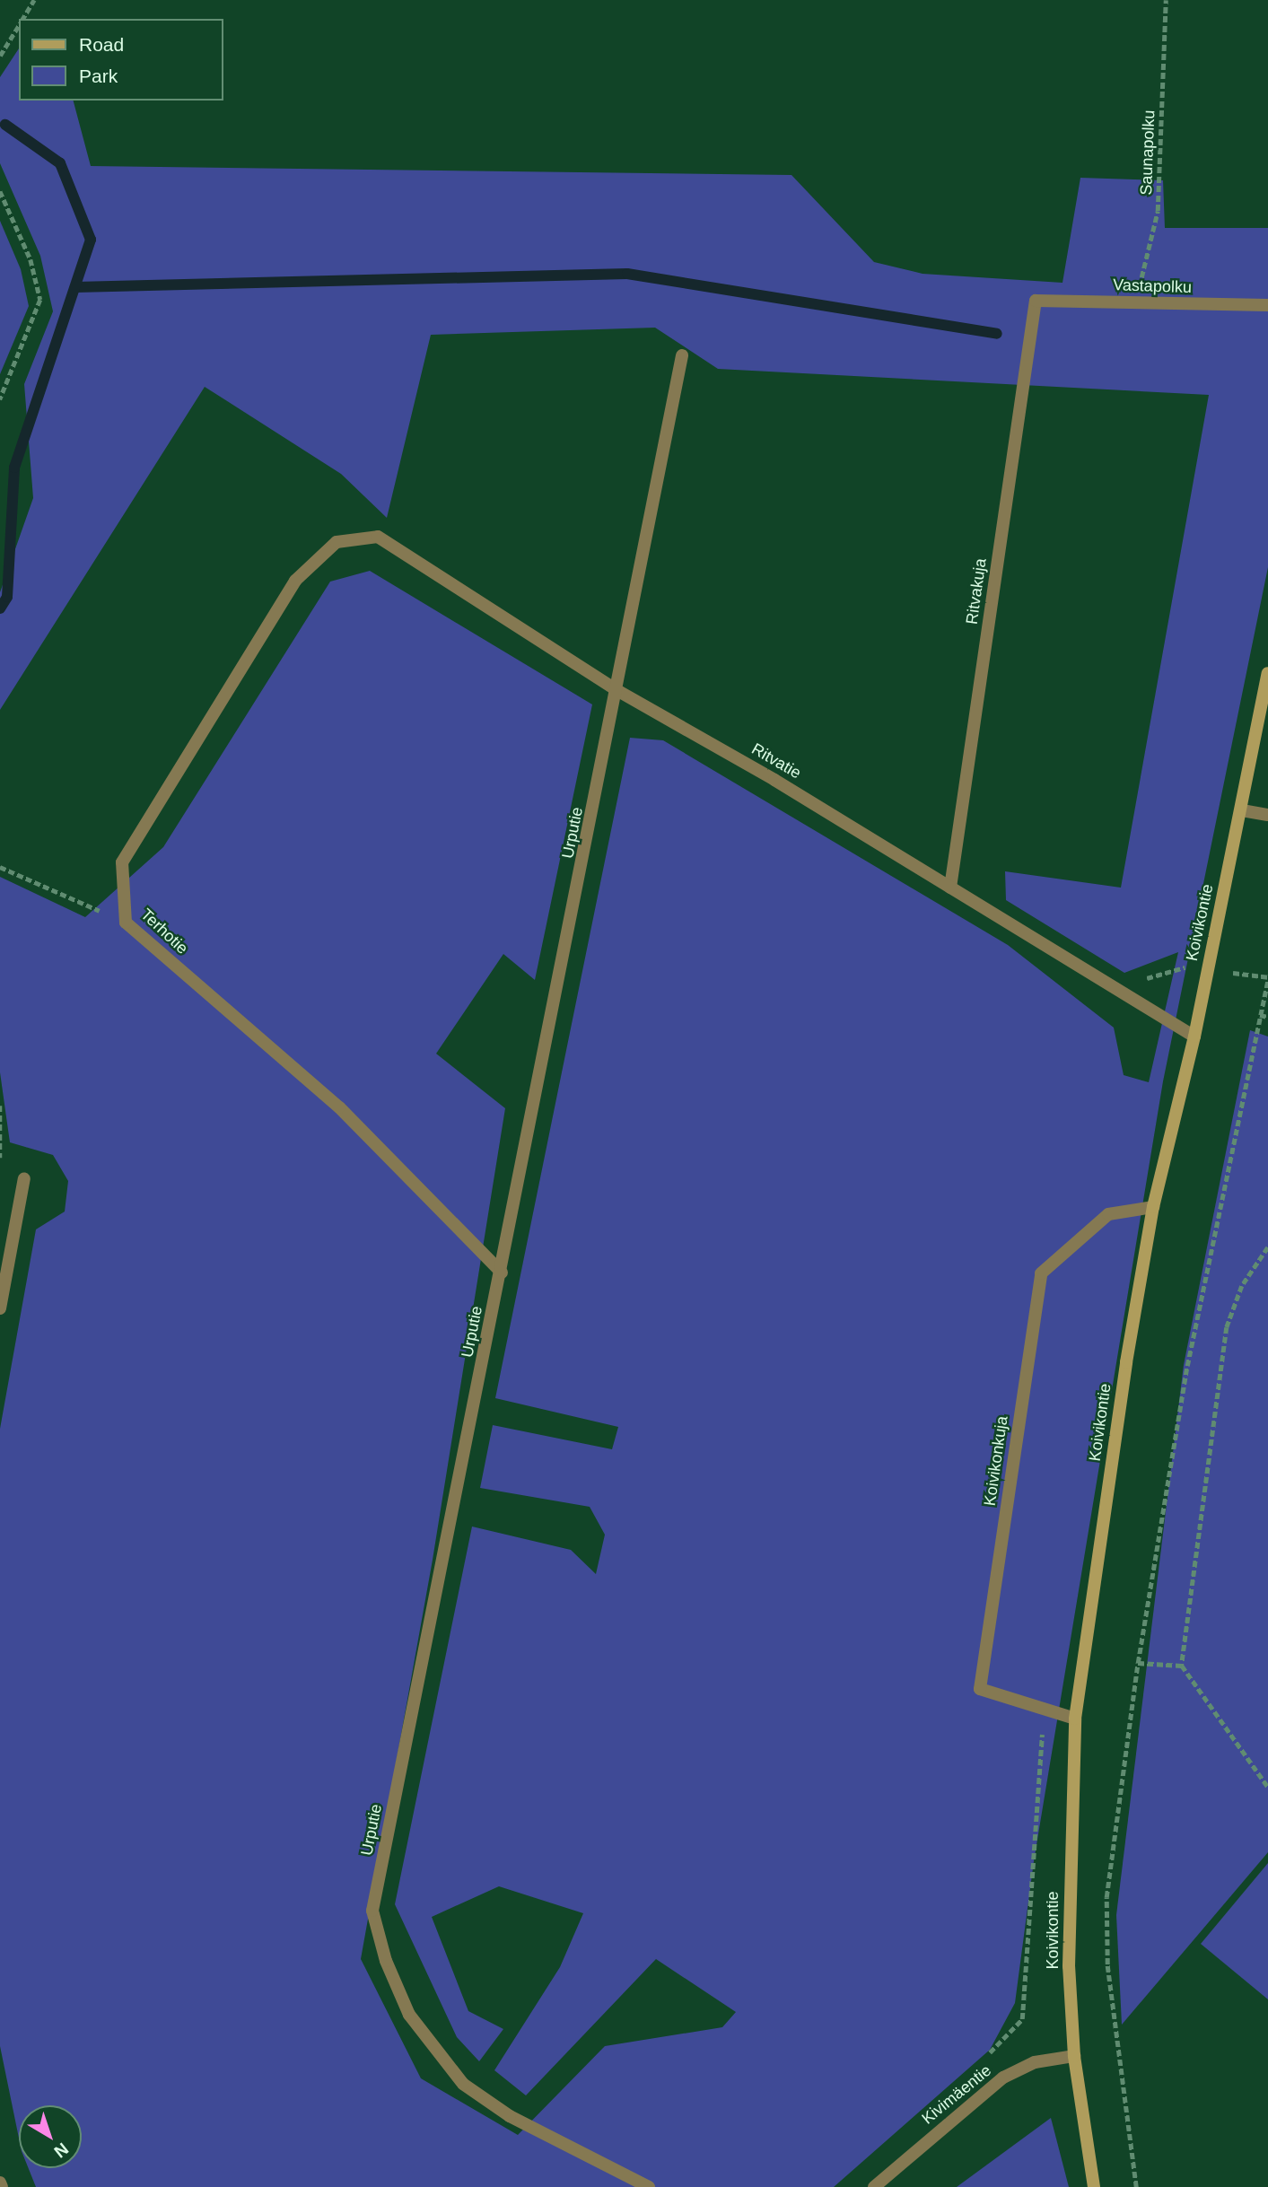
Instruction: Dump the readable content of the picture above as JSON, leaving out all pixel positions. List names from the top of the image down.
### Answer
{
  "streets": {
    "main road": ["Koivikontie"],
    "street": [
      "Vastapolku",
      "Ritvakuja",
      "Ritvatie",
      "Urputie",
      "Terhotie",
      "Koivikonkuja",
      "Kivimäentie"
    ],
    "path": ["Saunapolku"]
  },
  "crossings": [
    ["Saunapolku", "Vastapolku"],
    ["Vastapolku", "Ritvakuja"],
    ["Ritvakuja", "Ritvatie"],
    ["Ritvatie", "Urputie"],
    ["Ritvatie", "Koivikontie"],
    ["Ritvatie", "Terhotie"],
    ["Urputie", "Terhotie"],
    ["Koivikontie", "Koivikonkuja"],
    ["Koivikontie", "Kivimäentie"]
  ],
  "legend": ["Road", "Park"],
  "north": "bottom right"
}
